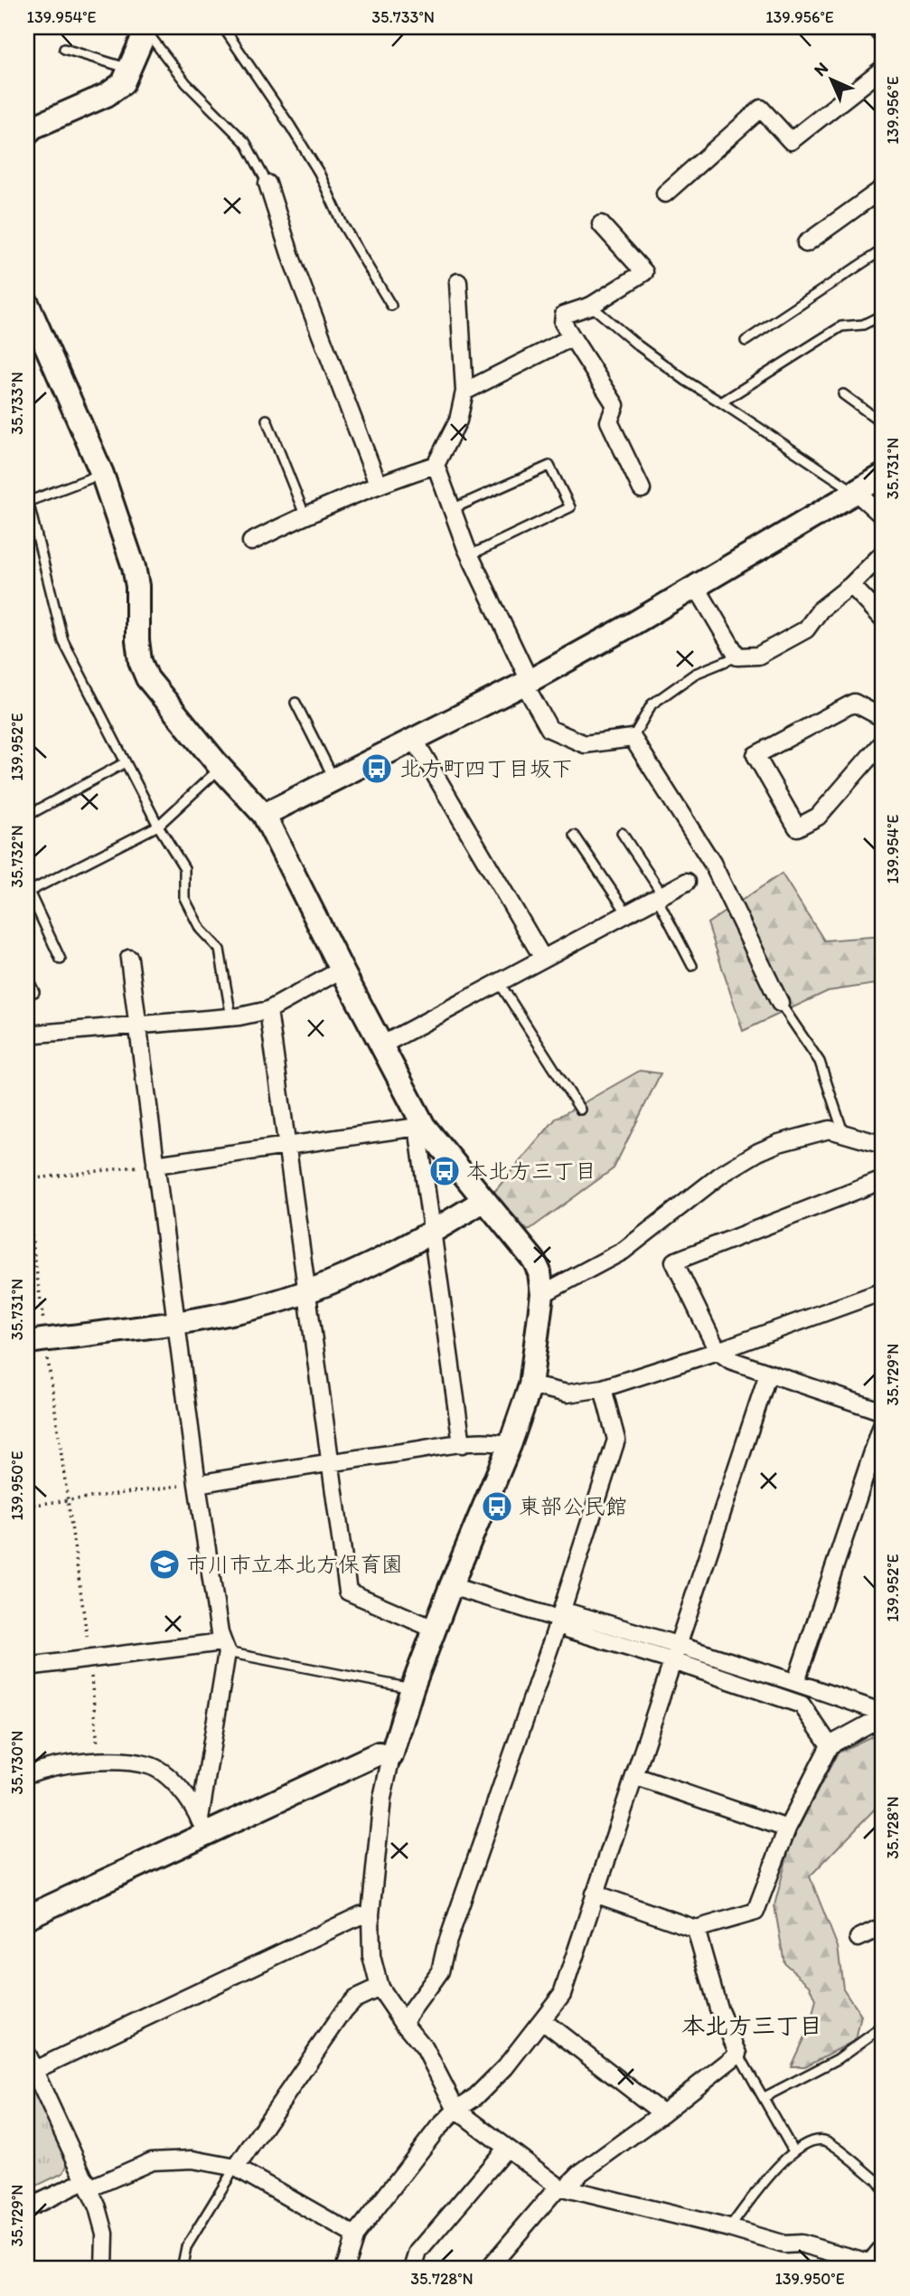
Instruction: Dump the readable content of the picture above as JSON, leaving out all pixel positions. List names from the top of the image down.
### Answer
{
  "districts": ["本北方三丁目"],
  "places": {
    "bus stop": ["北方町四丁目坂下", "本北方三丁目", "東部公民館"],
    "school or university": ["市川市立本北方保育園"]
  },
  "north": "top left",
  "coordinates": [
    "139.954°E",
    "35.733°N",
    "139.956°E",
    "35.731°N",
    "139.952°E",
    "35.732°N",
    "35.729°N",
    "139.950°E",
    "35.730°N",
    "35.728°N"
  ]
}
